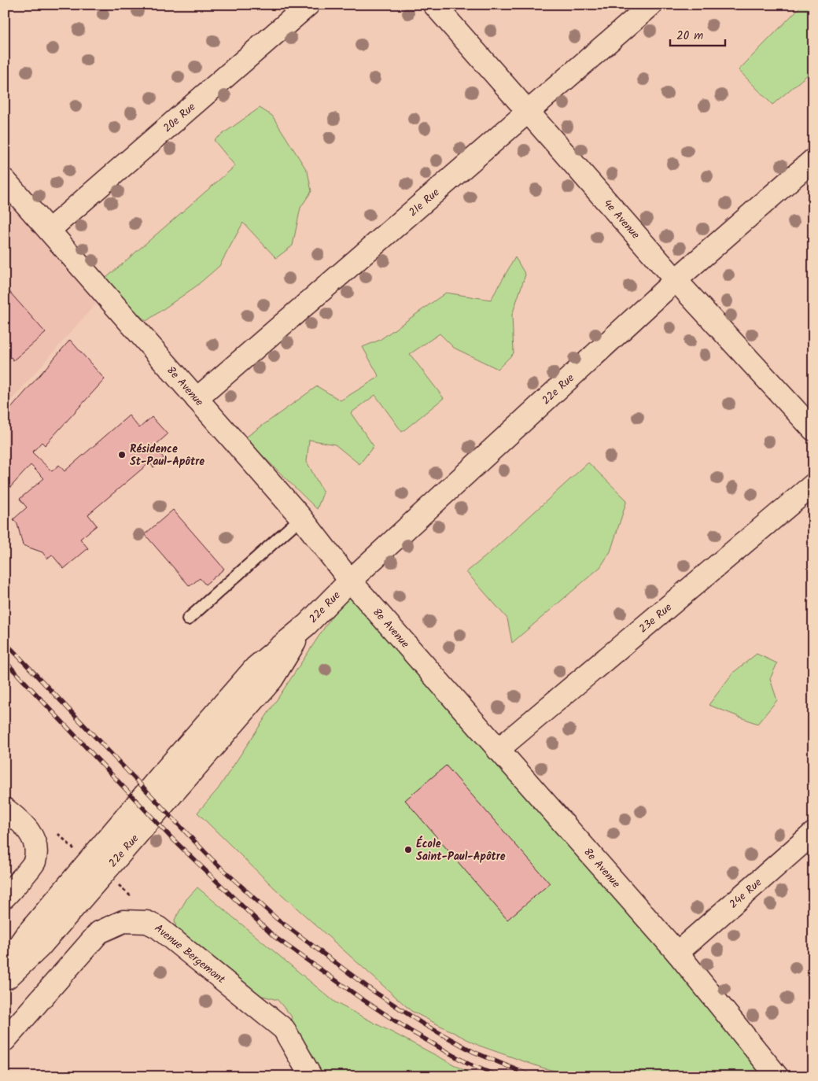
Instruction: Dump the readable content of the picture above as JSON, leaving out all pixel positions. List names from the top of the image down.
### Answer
{
  "streets": {
    "street": [
      "20e Rue",
      "21e Rue",
      "4e Avenue",
      "8e Avenue",
      "22e Rue",
      "23e Rue",
      "24e Rue",
      "Avenue Bergemont"
    ]
  },
  "crossings": [
    ["20e Rue", "8e Avenue"],
    ["21e Rue", "4e Avenue"],
    ["21e Rue", "8e Avenue"],
    ["4e Avenue", "22e Rue"],
    ["8e Avenue", "22e Rue"],
    ["8e Avenue", "23e Rue"],
    ["8e Avenue", "24e Rue"]
  ],
  "places": ["Résidence St-Paul-Apôtre", "École Saint-Paul-Apôtre"],
  "scale_bar": "20 m"
}
